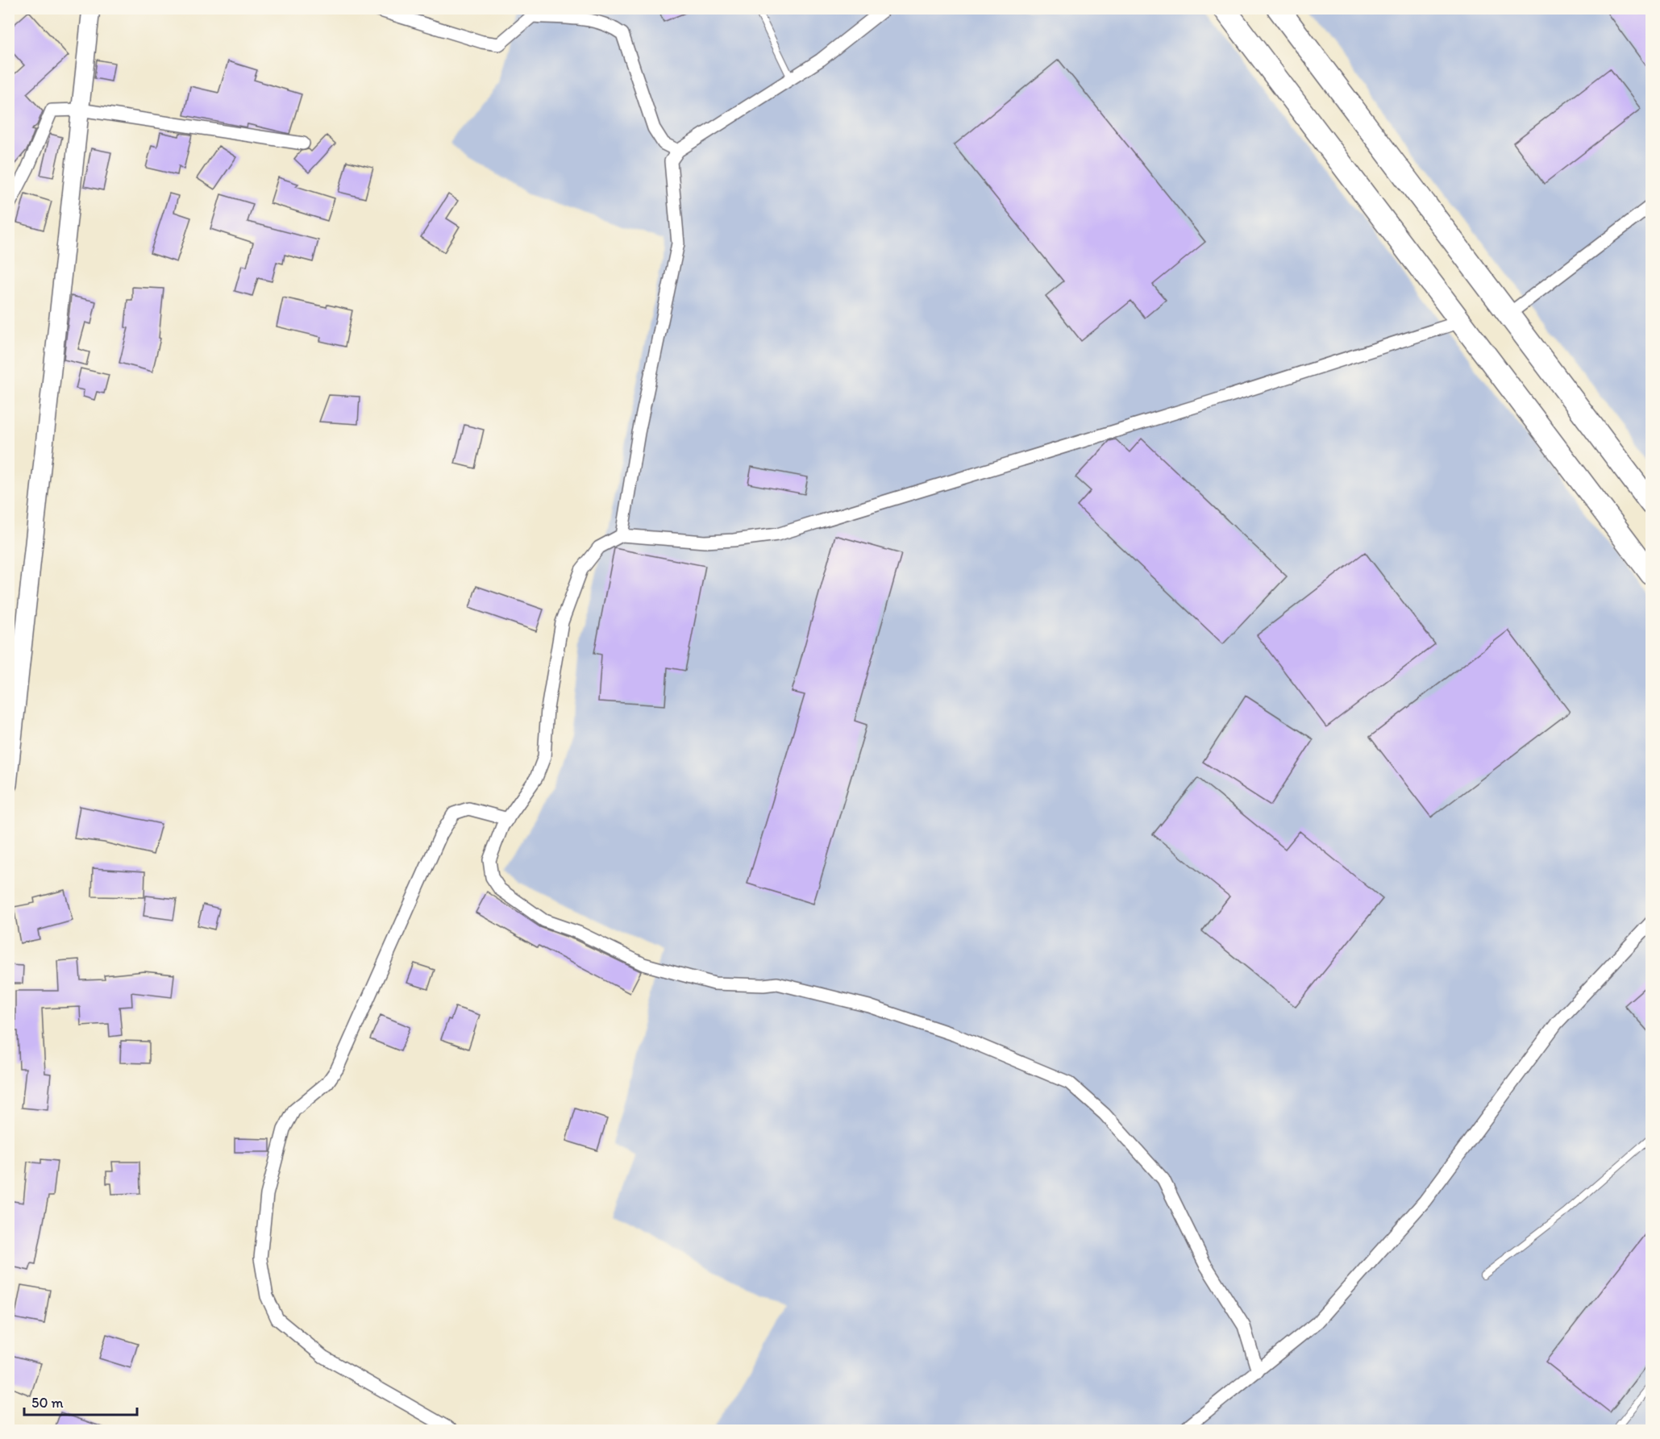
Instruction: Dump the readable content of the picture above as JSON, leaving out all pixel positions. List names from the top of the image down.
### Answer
{
  "scale_bar": "50 m"
}
